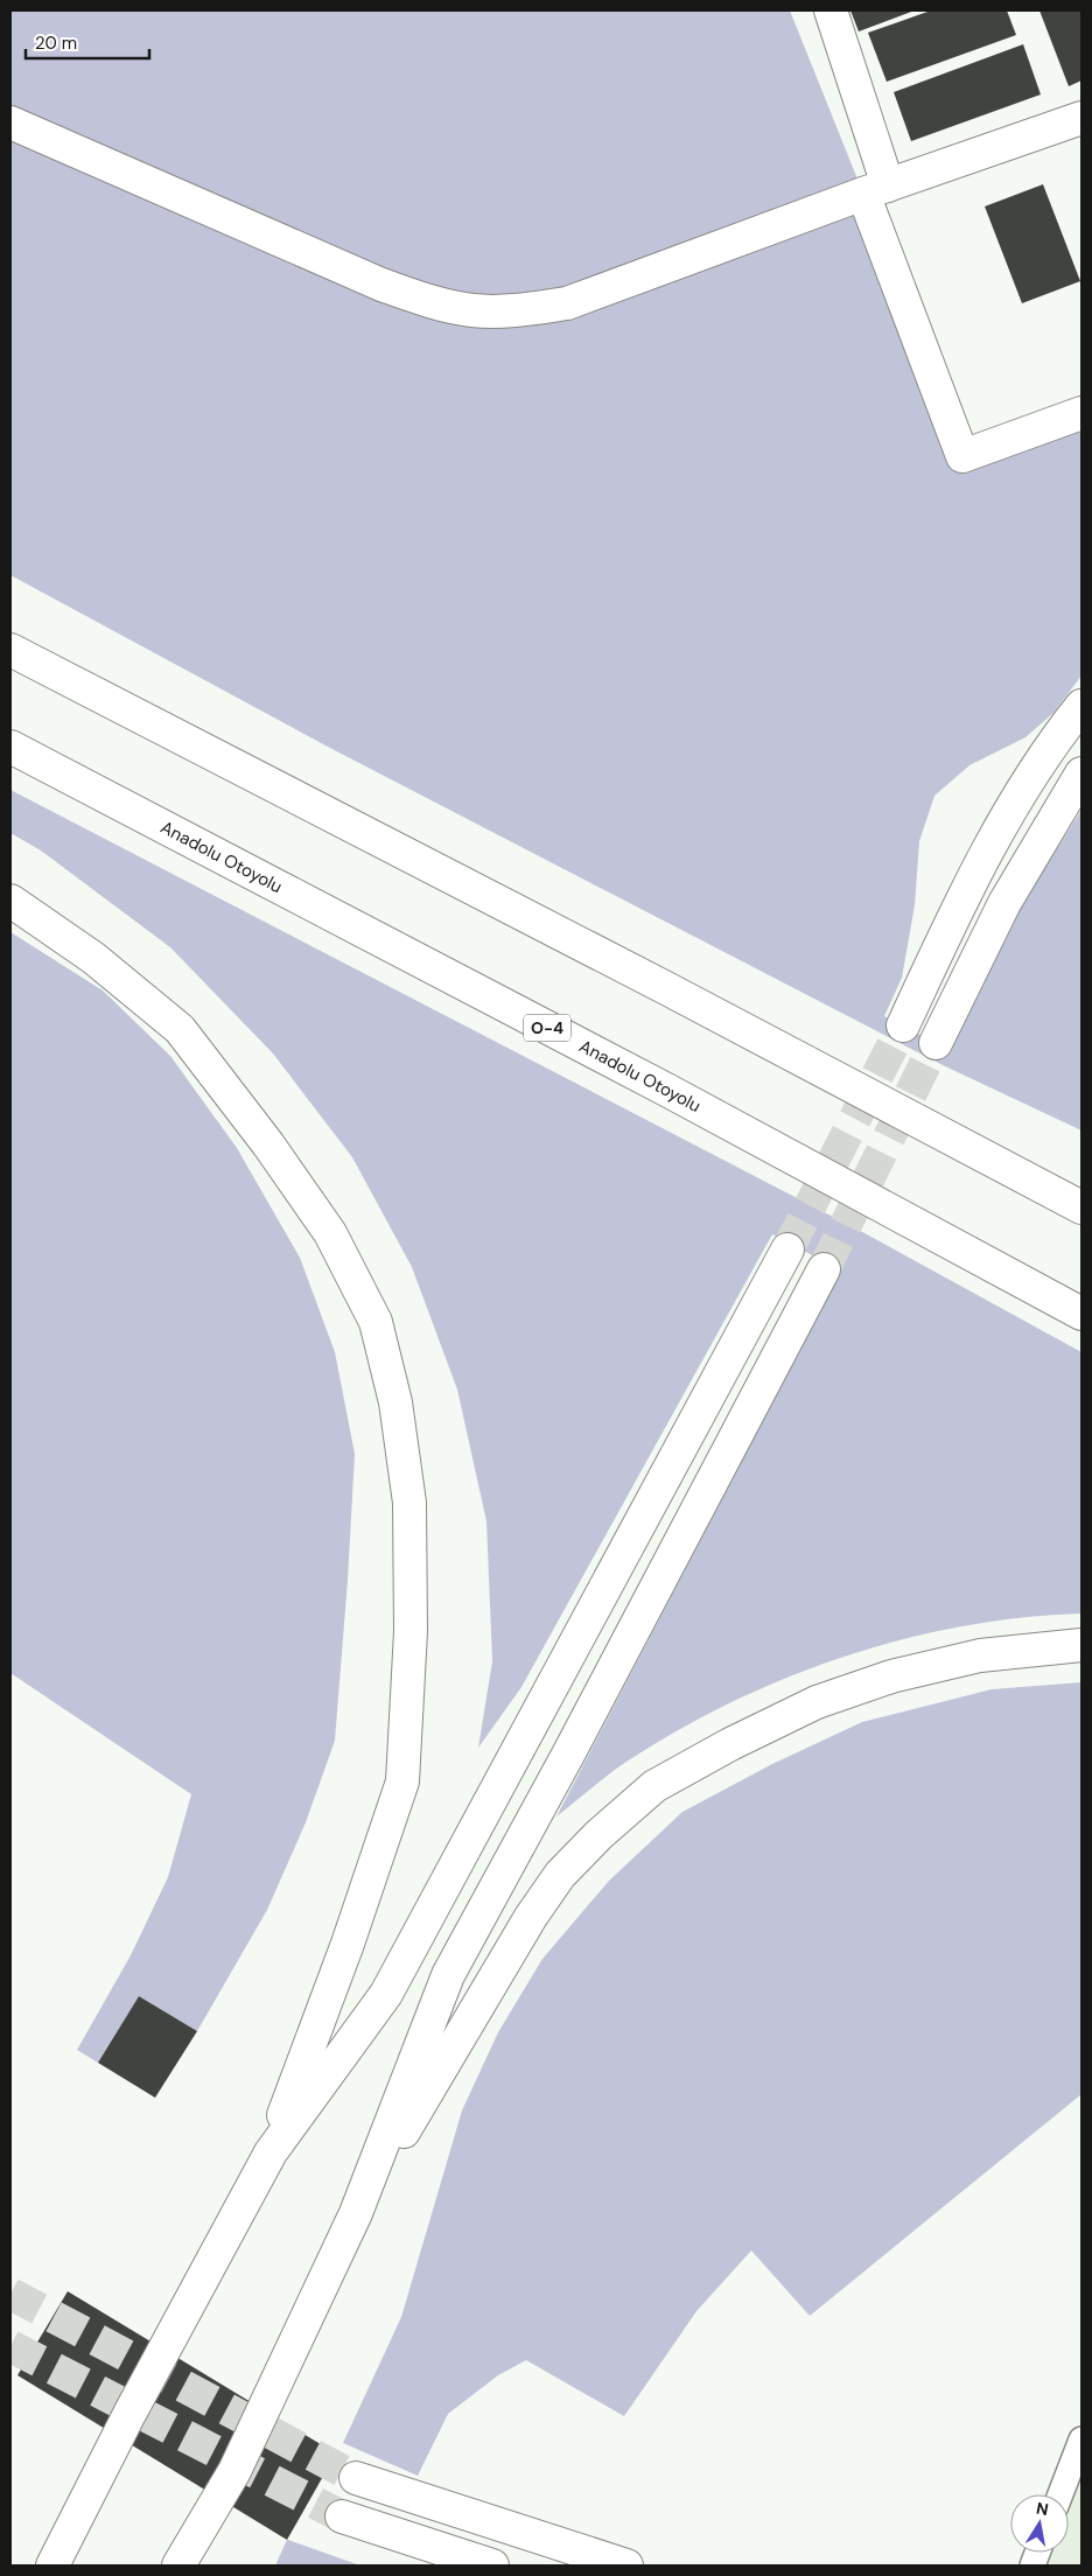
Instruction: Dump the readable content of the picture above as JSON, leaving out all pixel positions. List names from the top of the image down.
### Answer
{
  "streets": {
    "main road": ["Anadolu Otoyolu", "O-4"]
  },
  "scale_bar": "20 m",
  "north": "top"
}
